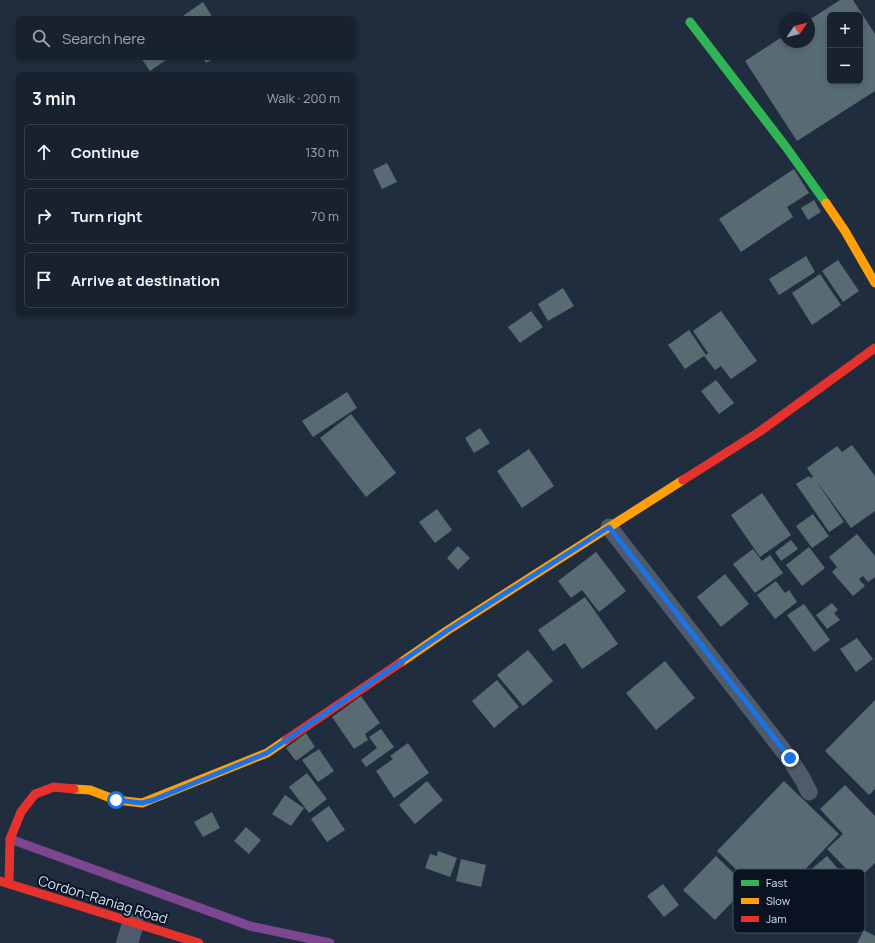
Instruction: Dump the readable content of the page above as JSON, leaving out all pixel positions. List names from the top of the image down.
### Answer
{
  "streets": {
    "street": ["Cordon-Raniag Road"]
  },
  "legend": ["Fast", "Slow", "Jam"],
  "north": "top right",
  "page": {
    "map_buttons": ["+", "−"],
    "search": "Search here",
    "heading": ["3 min", "Walk · 200 m"],
    "list": [
      ["Continue", "130 m"],
      ["Turn right", "70 m"],
      "Arrive at destination"
    ]
  }
}
